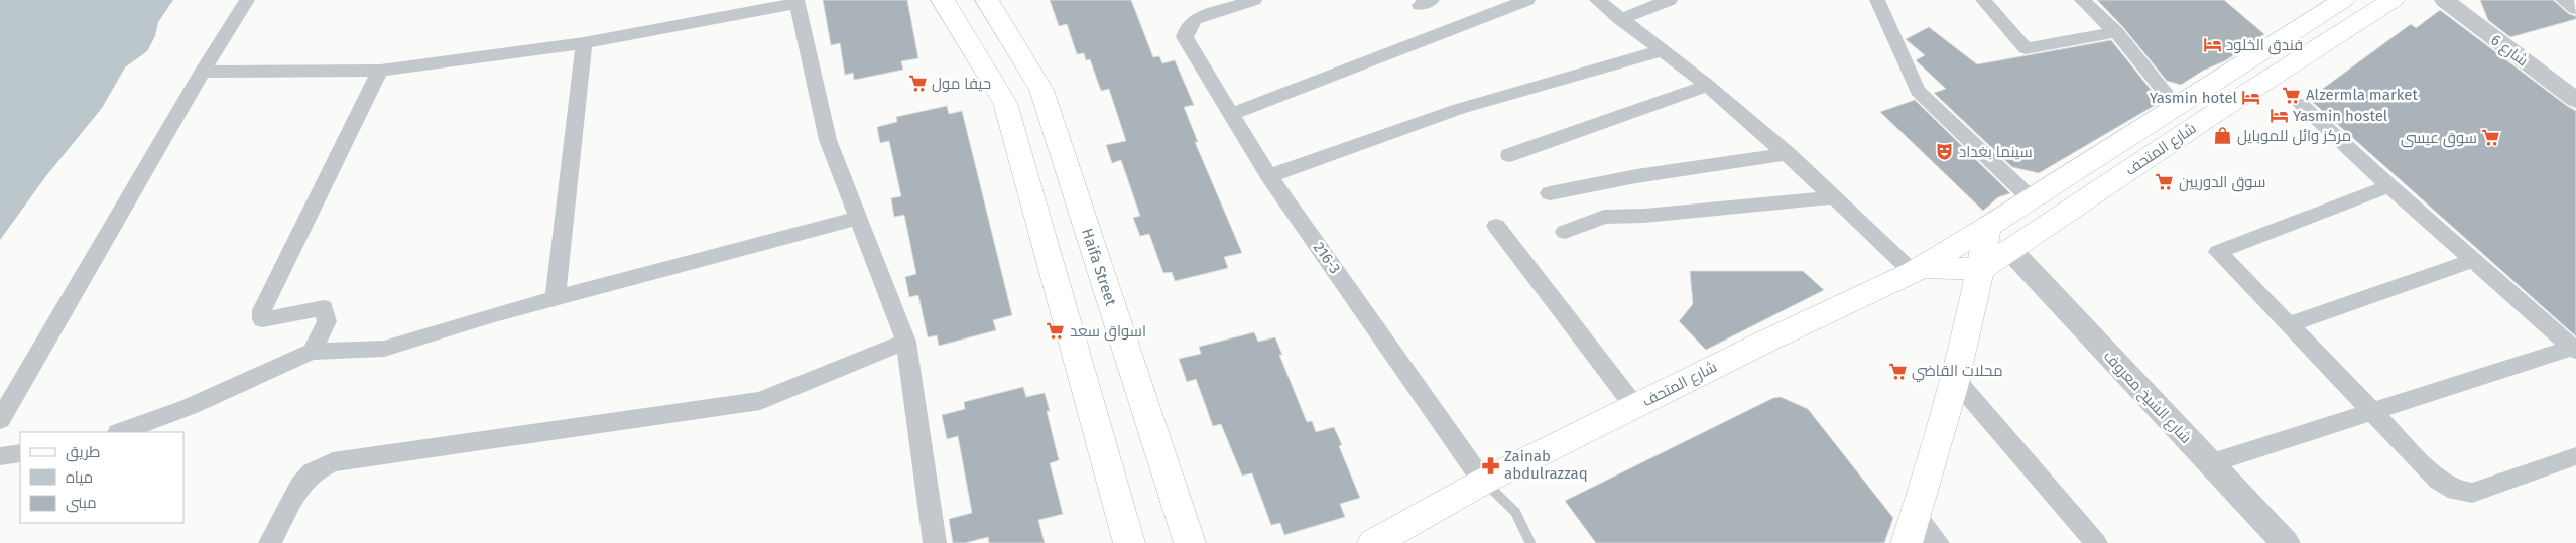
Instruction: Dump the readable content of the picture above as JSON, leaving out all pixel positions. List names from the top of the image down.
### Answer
{
  "streets": {
    "main road": ["شارع المتحف", "Haifa Street"],
    "street": ["شارع 6", "216-3", "شارع الشيخ معروف"]
  },
  "crossings": [
    ["شارع المتحف", "216-3"],
    ["شارع المتحف", "شارع الشيخ معروف"]
  ],
  "places": {
    "hotel": ["فندق الخلود", "Yasmin hotel", "Yasmin hostel"],
    "supermarket": [
      "حيفا مول",
      "Alzermla market",
      "سوق عيسى",
      "سوق الدوريين",
      "اسواق سعد",
      "محلات القاضي"
    ],
    "shop": ["مركز وائل للموبايل"],
    "theatre": ["سينما بغداد"],
    "pharmacy": ["Zainab abdulrazzaq"]
  },
  "legend": ["طريق", "مياه", "مبنى"]
}
